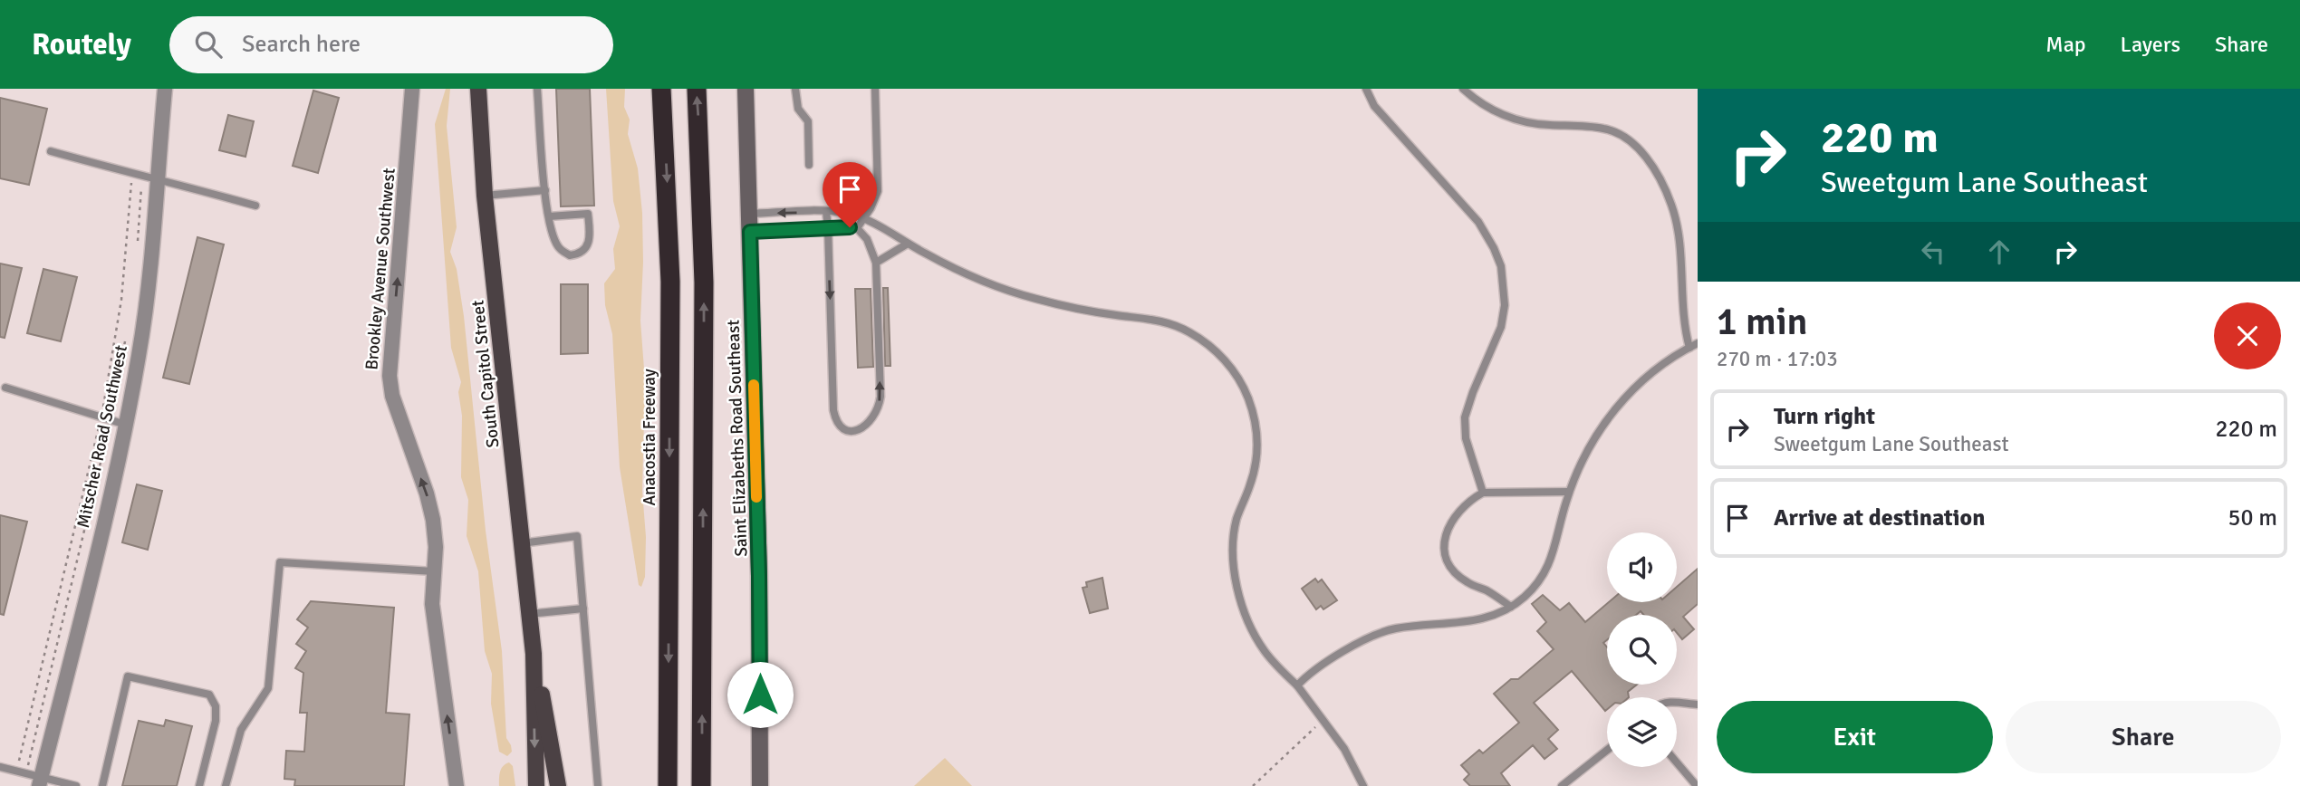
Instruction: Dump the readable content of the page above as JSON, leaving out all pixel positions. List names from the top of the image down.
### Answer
{
  "streets": {
    "highway": ["Anacostia Freeway"],
    "main road": ["South Capitol Street", "Saint Elizabeths Road Southeast"],
    "street": ["Brookley Avenue Southwest", "Mitscher Road Southwest"]
  },
  "one_way": ["Brookley Avenue Southwest"],
  "page": {
    "header": "Routely",
    "search": "Search here",
    "nav": ["Map", "Layers", "Share"],
    "turn": ["220 m", "Sweetgum Lane Southeast"],
    "heading": ["1 min", "270 m · 17:03"],
    "list": [
      {
        "name": "Turn right",
        "note": "Sweetgum Lane Southeast",
        "value": "220 m"
      },
      {
        "name": "Arrive at destination",
        "value": "50 m"
      }
    ],
    "buttons": ["Exit", "Share"]
  }
}
